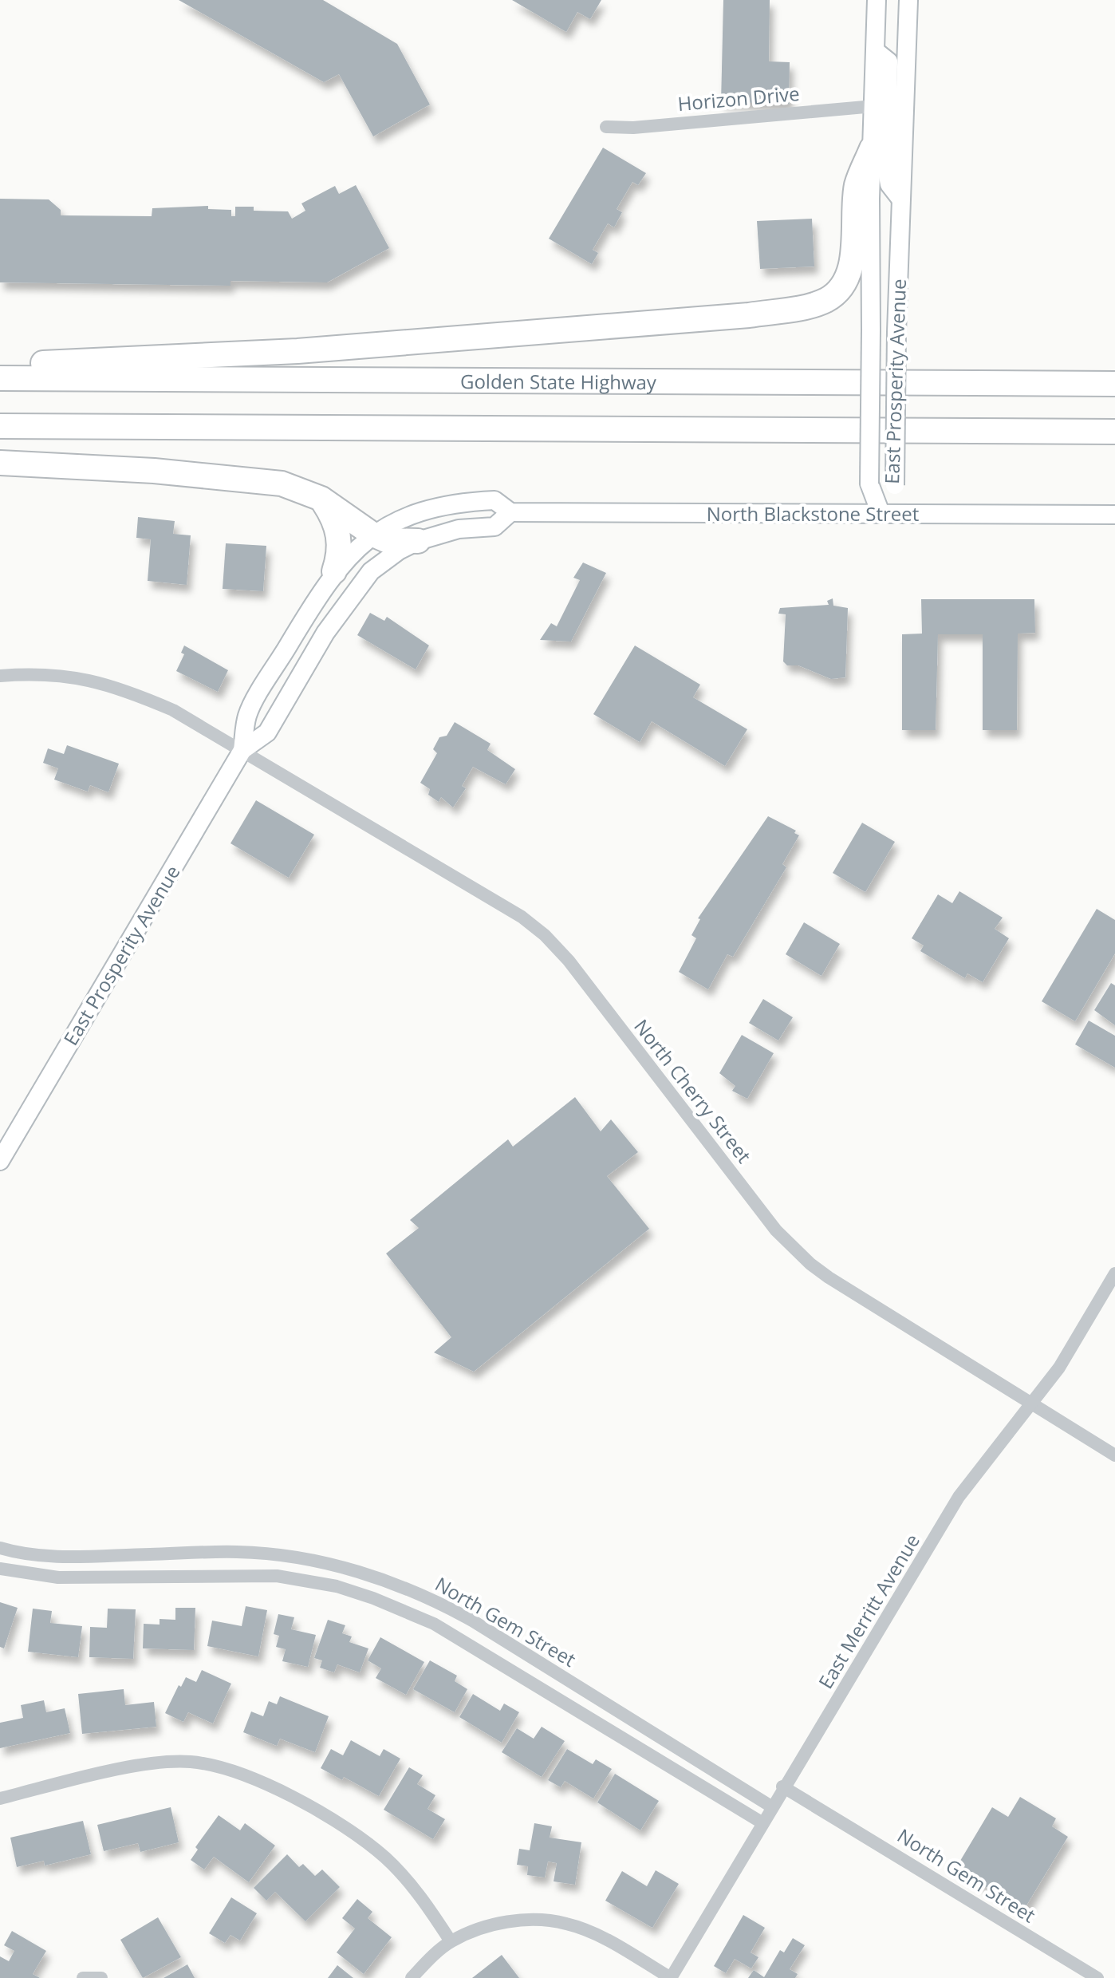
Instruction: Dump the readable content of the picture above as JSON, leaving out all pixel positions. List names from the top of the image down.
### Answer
{
  "streets": {
    "highway": ["Golden State Highway"],
    "main road": ["East Prosperity Avenue", "North Blackstone Street"],
    "street": [
      "Horizon Drive",
      "North Cherry Street",
      "East Merritt Avenue",
      "North Gem Street"
    ]
  },
  "crossings": [
    ["Horizon Drive", "East Prosperity Avenue"],
    ["East Prosperity Avenue", "North Blackstone Street"],
    ["East Prosperity Avenue", "North Cherry Street"],
    ["North Cherry Street", "East Merritt Avenue"],
    ["East Merritt Avenue", "North Gem Street"]
  ]
}
